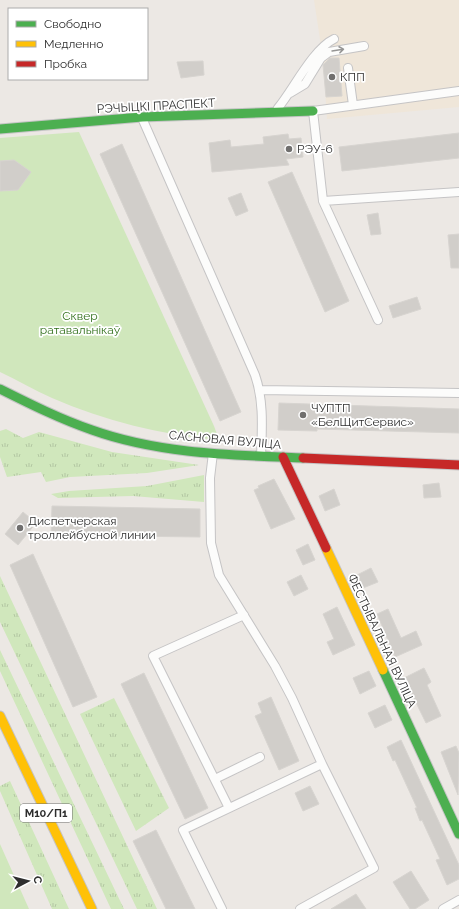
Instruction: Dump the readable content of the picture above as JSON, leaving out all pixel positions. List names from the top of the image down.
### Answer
{
  "streets": {
    "street": [
      "РЭЧЫЦКІ ПРАСПЕКТ",
      "САСНОВАЯ ВУЛІЦА",
      "ФЕСТЫВАЛЬНАЯ ВУЛІЦА",
      "М10/П1"
    ]
  },
  "crossings": [
    ["САСНОВАЯ ВУЛІЦА", "ФЕСТЫВАЛЬНАЯ ВУЛІЦА"]
  ],
  "parks": ["Сквер ратавальнікаў"],
  "places": [
    "КПП",
    "РЭУ-6",
    "ЧУПТП «БелЩитСервис»",
    "Диспетчерская троллейбусной линии"
  ],
  "legend": ["Свободно", "Медленно", "Пробка"],
  "north": "right"
}
